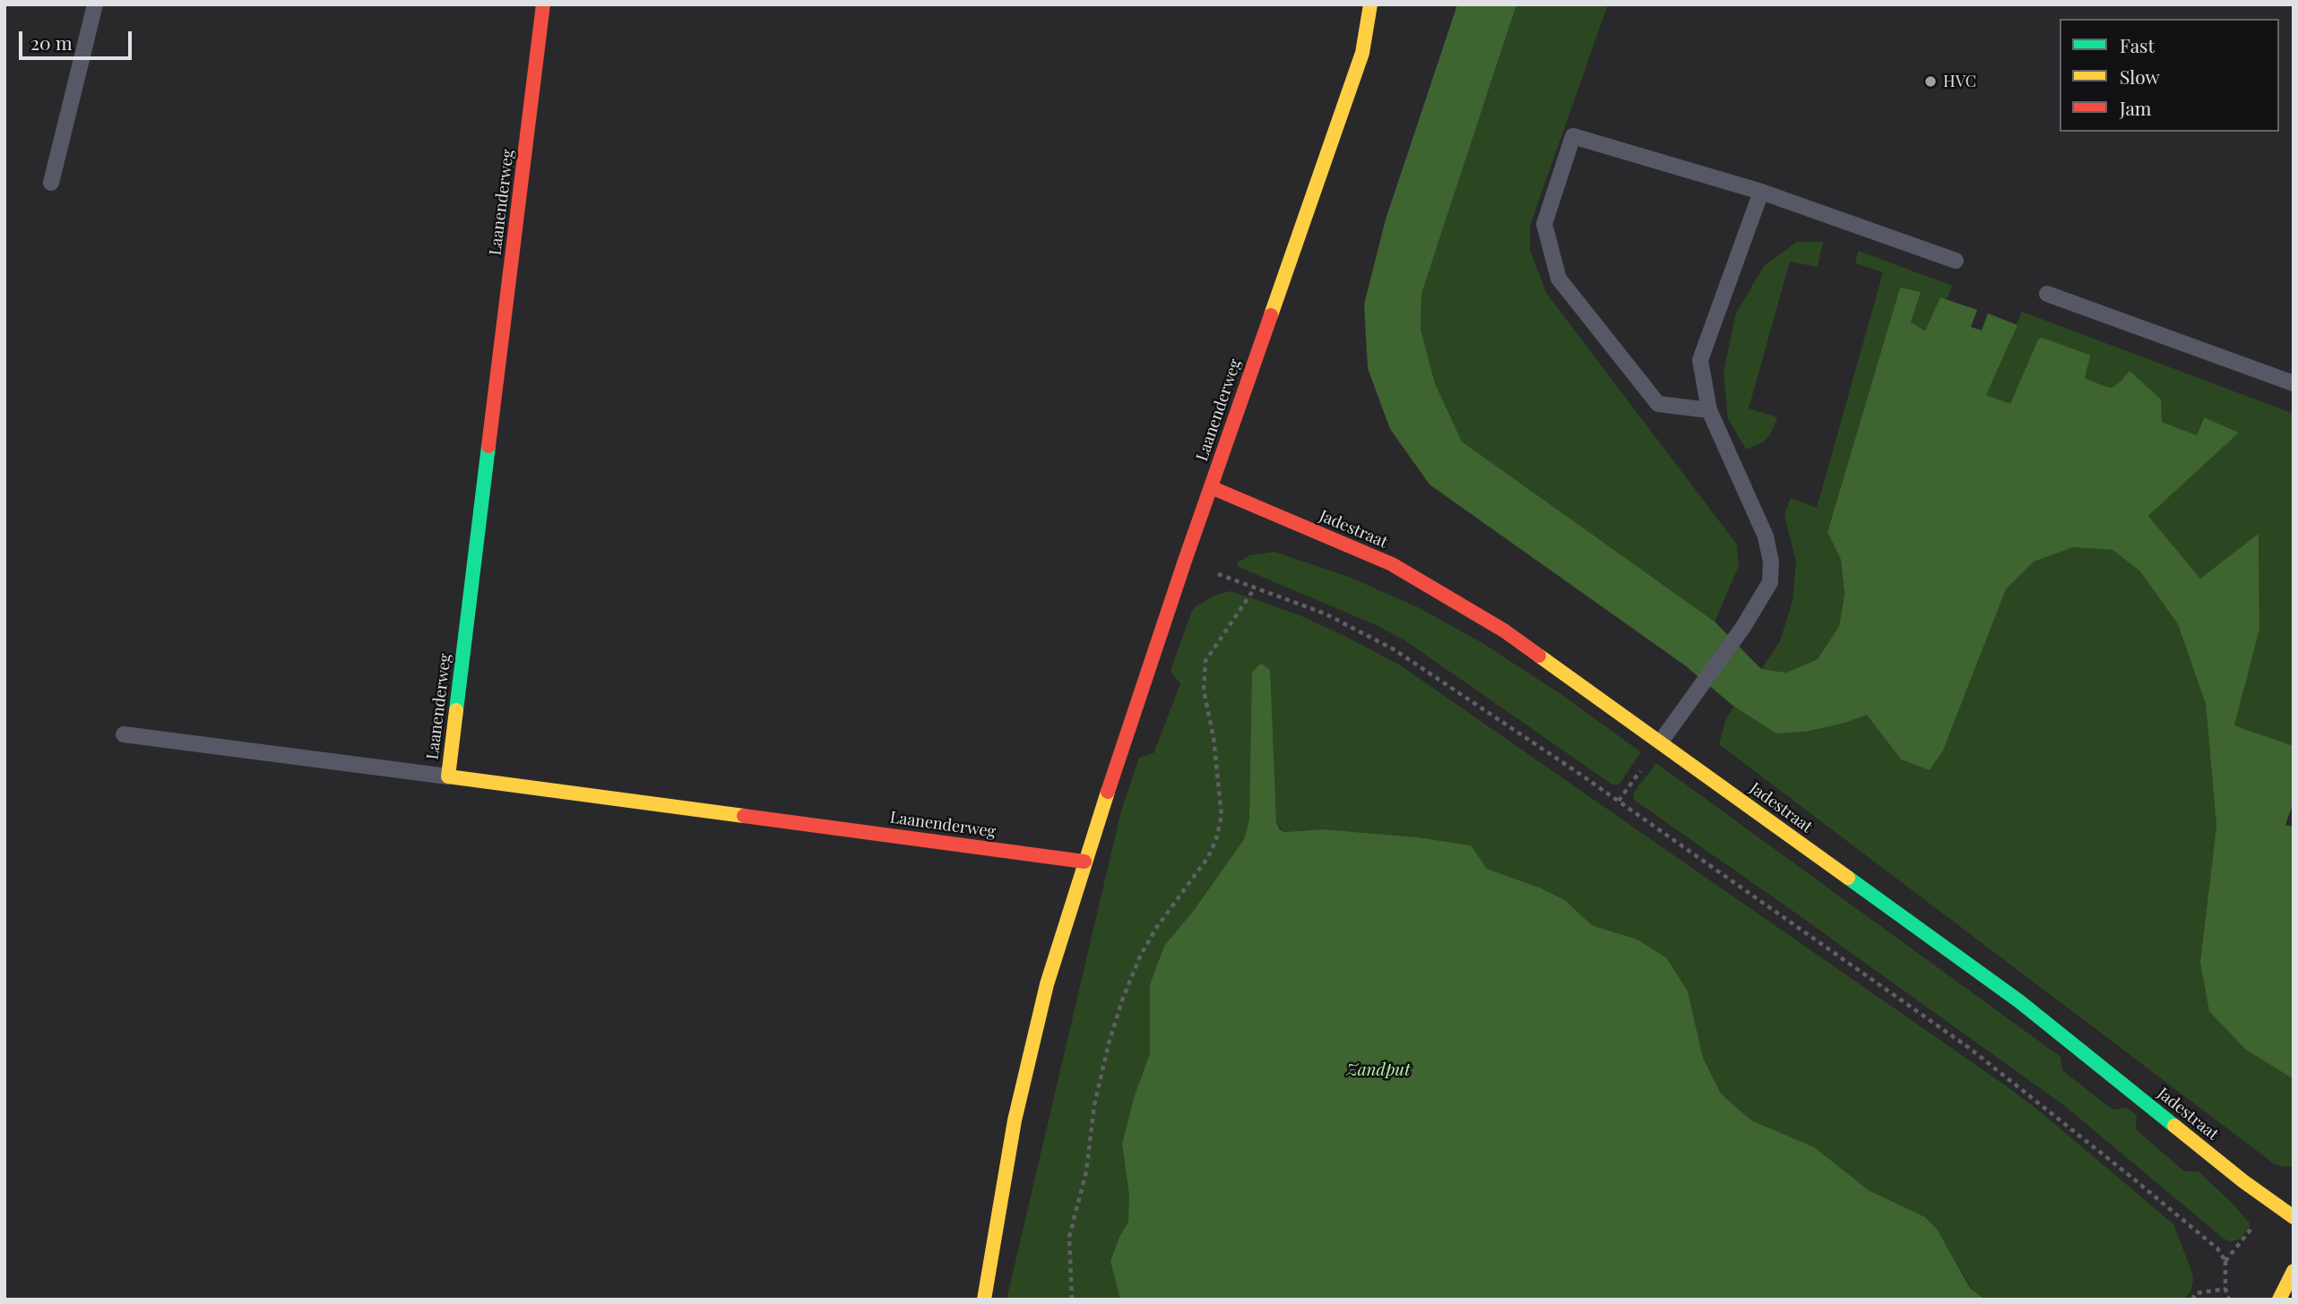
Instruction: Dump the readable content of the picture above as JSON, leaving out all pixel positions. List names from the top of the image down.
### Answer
{
  "streets": {
    "street": ["Laanenderweg", "Jadestraat"]
  },
  "crossings": [
    ["Laanenderweg", "Jadestraat"]
  ],
  "water": ["Zandput"],
  "places": ["HVC"],
  "legend": ["Fast", "Slow", "Jam"],
  "scale_bar": "20 m"
}
